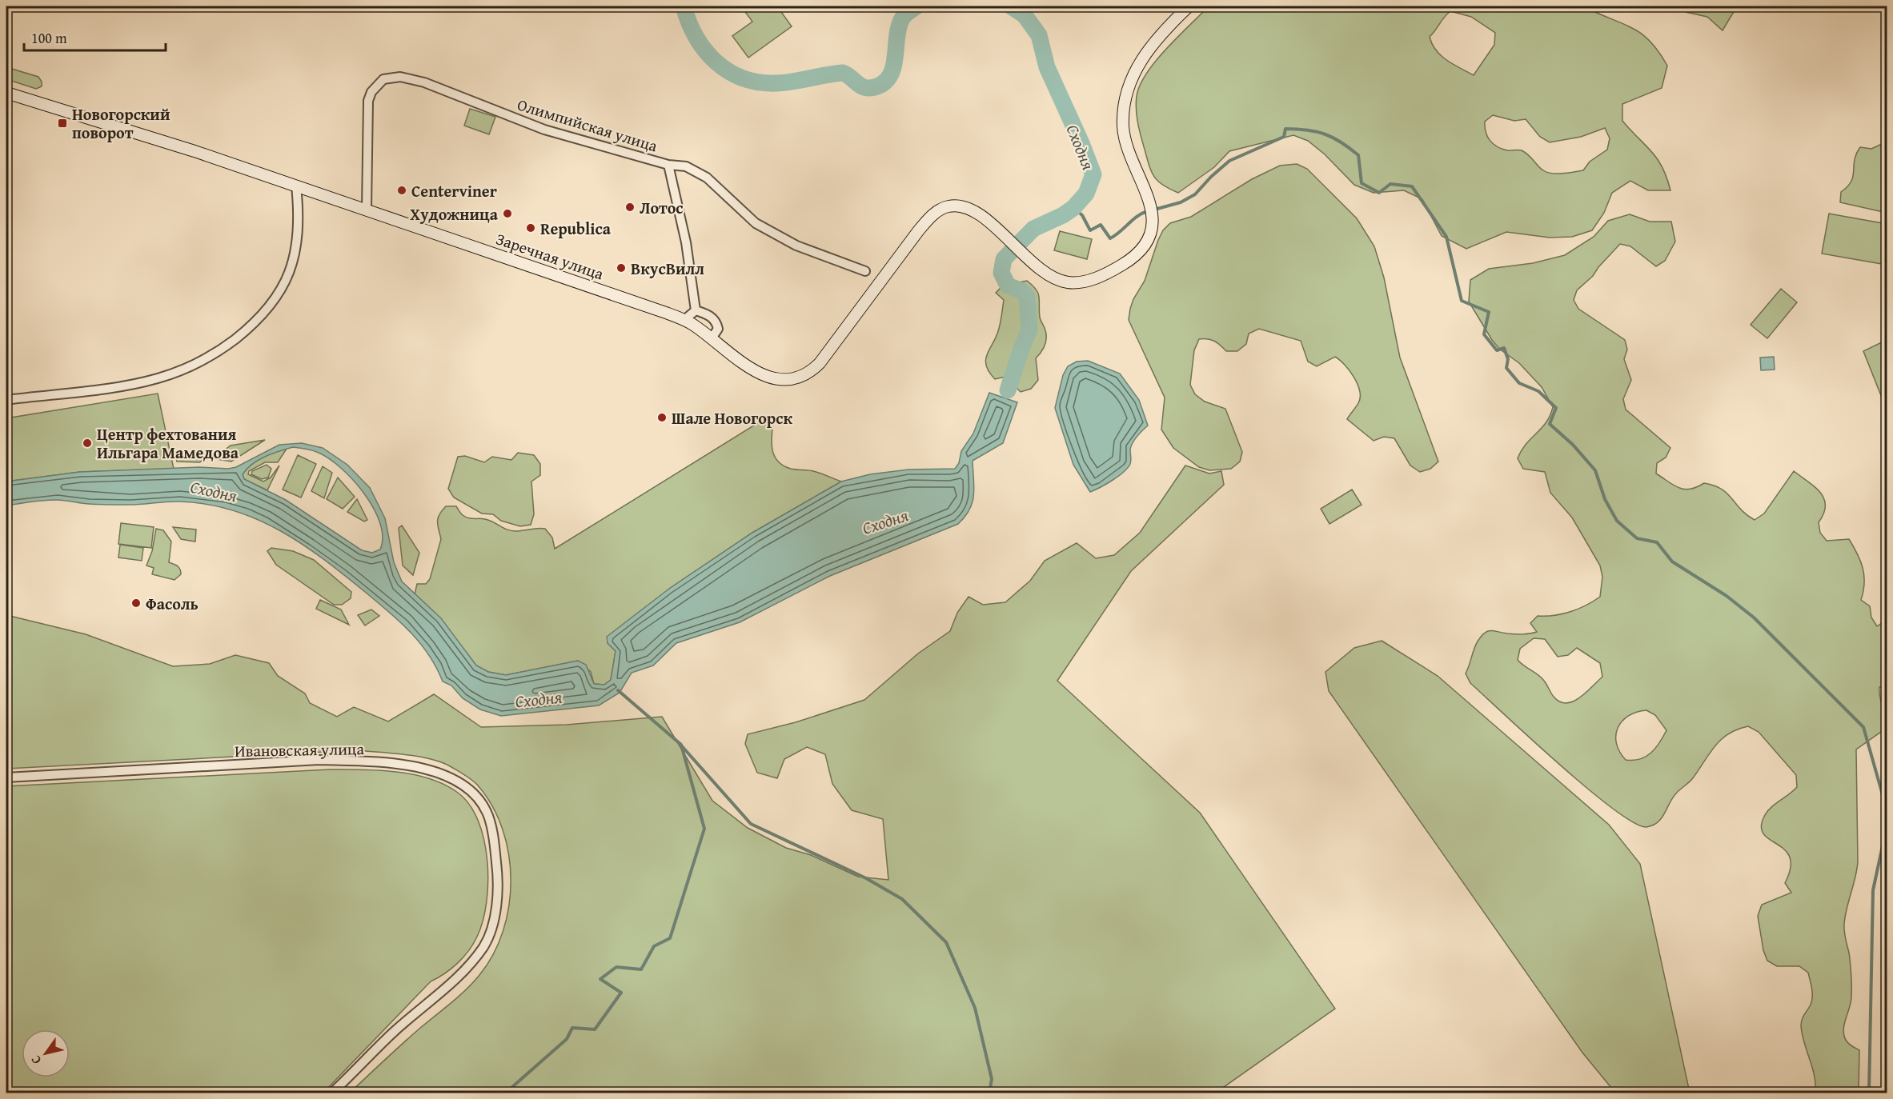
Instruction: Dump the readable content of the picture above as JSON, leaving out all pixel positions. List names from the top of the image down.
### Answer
{
  "streets": {
    "main road": ["Заречная улица"],
    "street": ["Олимпийская улица", "Ивановская улица"]
  },
  "crossings": [
    ["Олимпийская улица", "Заречная улица"]
  ],
  "water": ["Сходня"],
  "places": {
    "transit": ["Новогорский поворот"],
    "other": [
      "Centerviner",
      "Лотос",
      "Художница",
      "Republica",
      "ВкусВилл",
      "Шале Новогорск",
      "Центр фехтования Ильгара Мамедова",
      "Фасоль"
    ]
  },
  "scale_bar": "100 m",
  "north": "bottom left"
}
